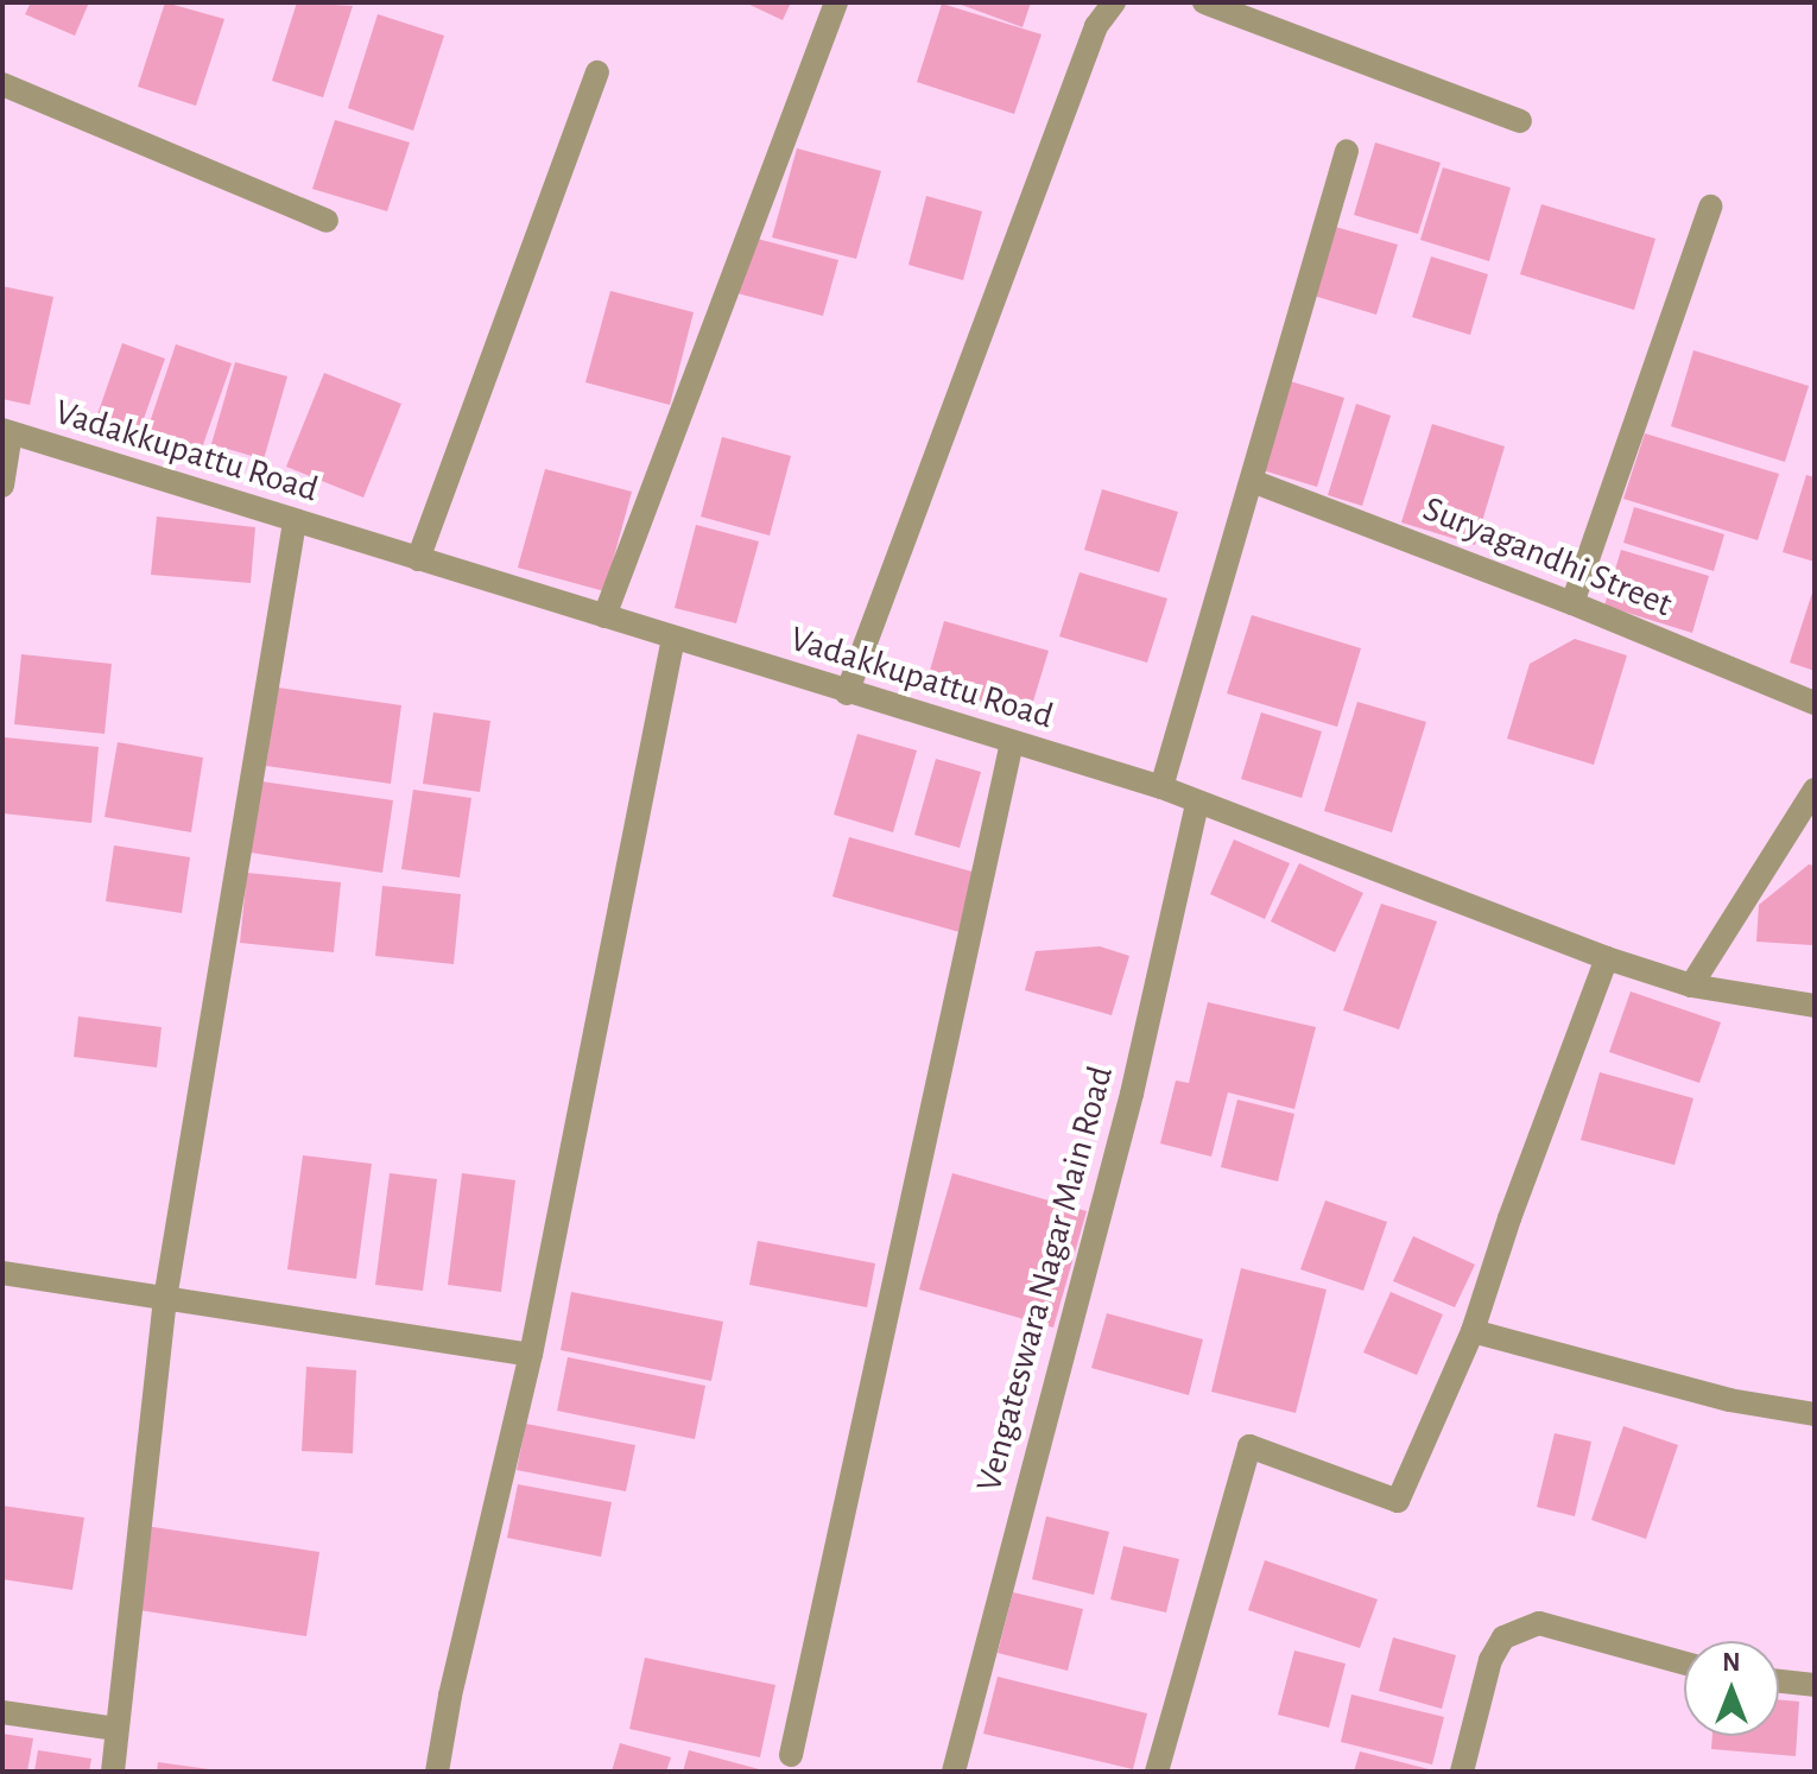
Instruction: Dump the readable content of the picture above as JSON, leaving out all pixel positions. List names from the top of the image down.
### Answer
{
  "streets": {
    "street": ["Vadakkupattu Road", "Suryagandhi Street", "Vengateswara Nagar Main Road"]
  },
  "crossings": [
    ["Vadakkupattu Road", "Vengateswara Nagar Main Road"]
  ],
  "north": "top"
}
